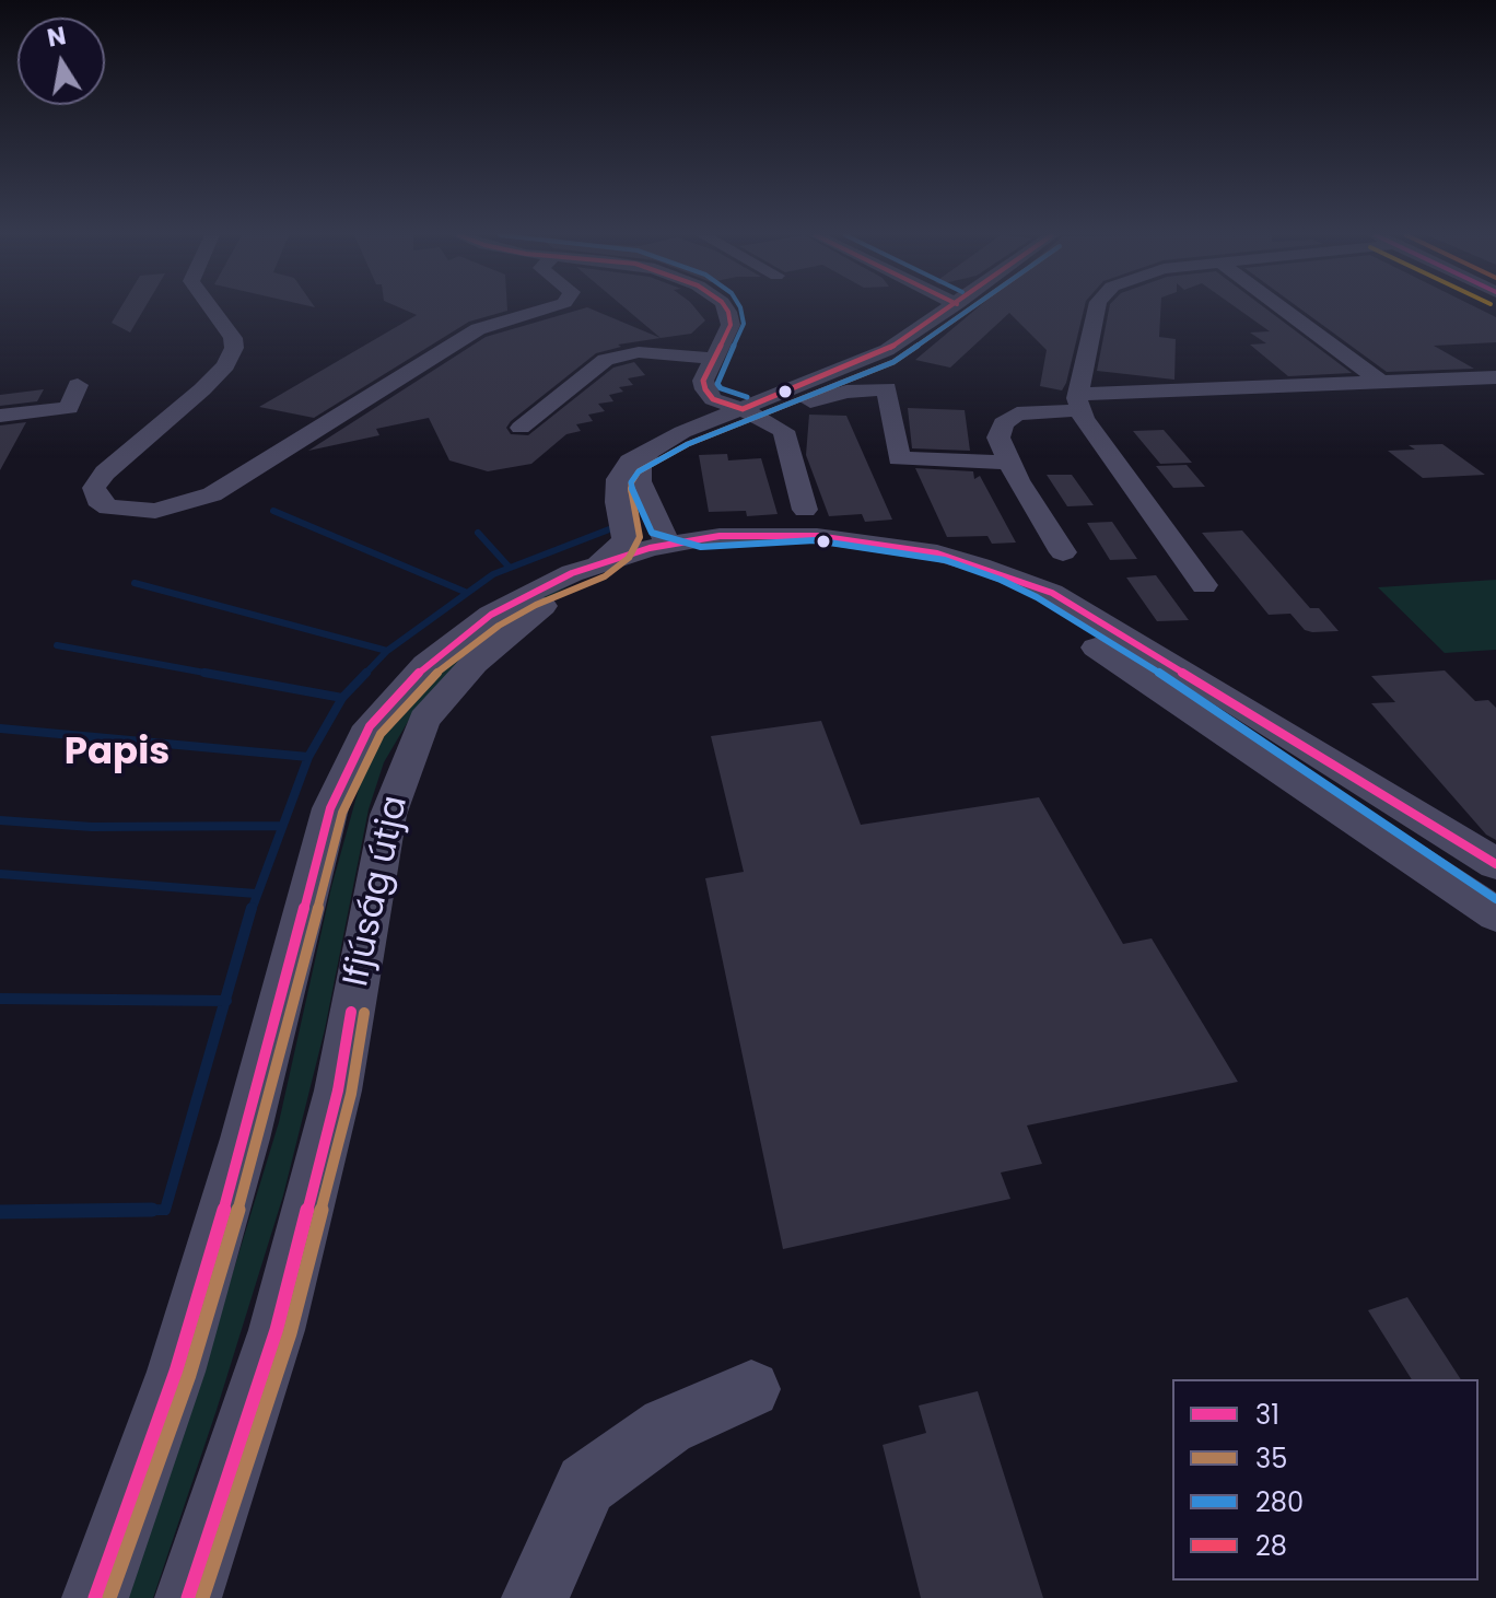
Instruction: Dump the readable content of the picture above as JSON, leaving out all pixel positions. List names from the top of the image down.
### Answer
{
  "streets": {
    "street": ["Ifjúság útja"]
  },
  "districts": ["Papis"],
  "lines": [
    "transit line 35",
    "transit line 280",
    "transit line 28",
    "transit line 31"
  ],
  "legend": [
    "31",
    "35",
    "280",
    "28"
  ],
  "north": "top"
}
